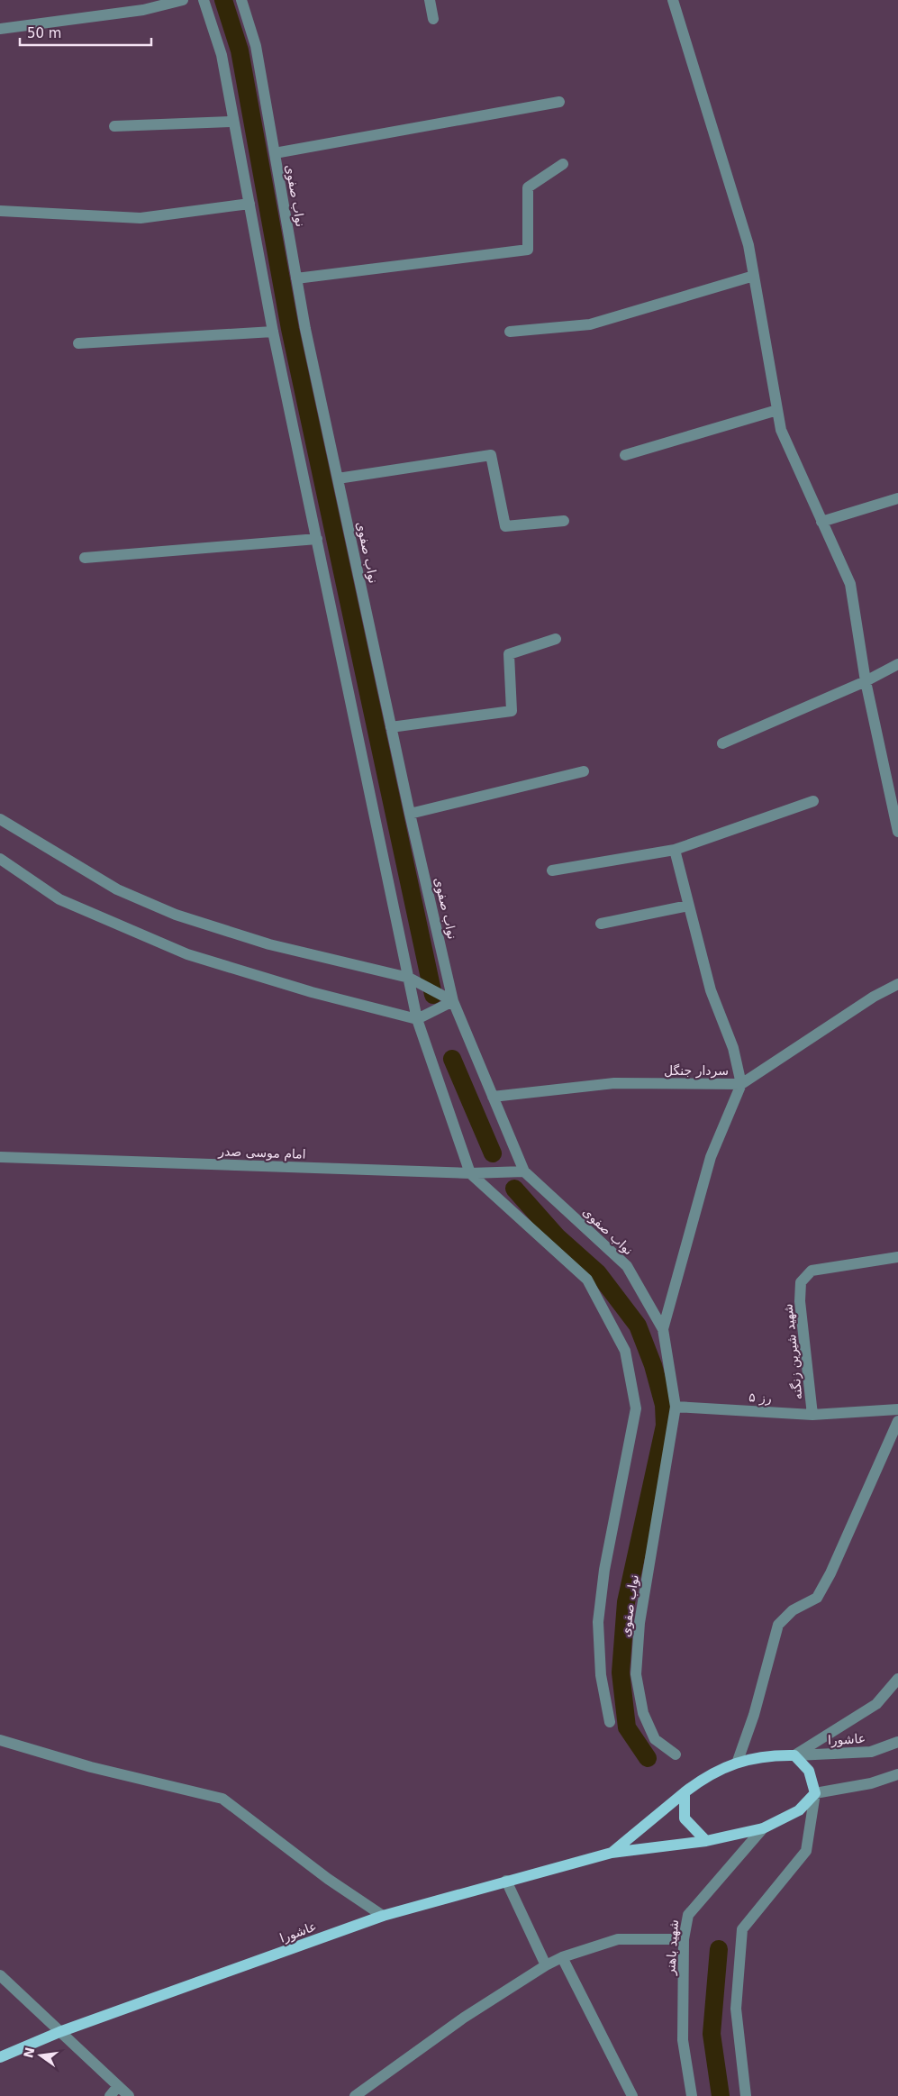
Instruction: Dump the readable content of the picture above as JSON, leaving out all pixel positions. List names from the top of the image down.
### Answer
{
  "streets": {
    "main road": ["عاشورا"],
    "street": [
      "نواب صفوی",
      "سردار جنگل",
      "امام موسی صدر",
      "شهید شیرین زنگنه",
      "رز ۵",
      "شهید باهنر"
    ]
  },
  "crossings": [
    ["نواب صفوی", "سردار جنگل"],
    ["نواب صفوی", "امام موسی صدر"],
    ["نواب صفوی", "رز ۵"],
    ["شهید شیرین زنگنه", "رز ۵"],
    ["عاشورا", "شهید باهنر"]
  ],
  "scale_bar": "50 m",
  "north": "left"
}
